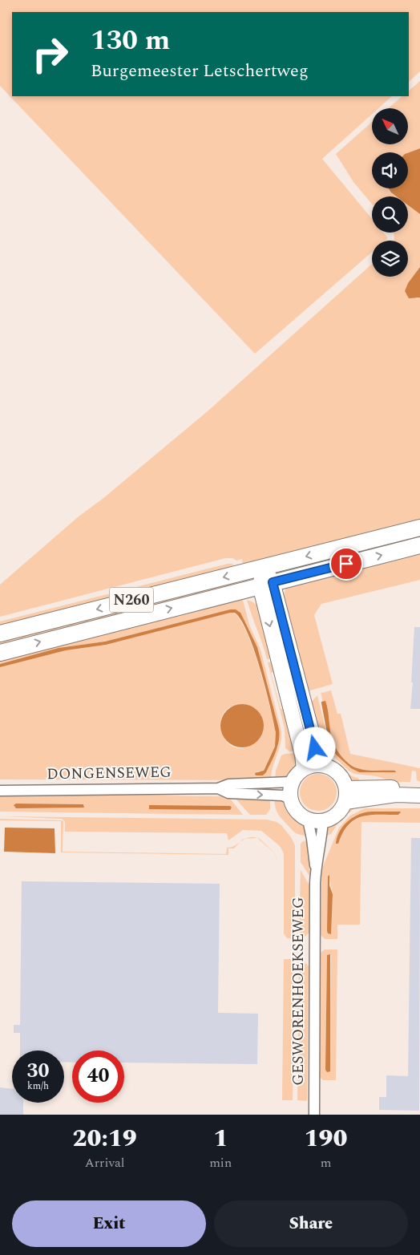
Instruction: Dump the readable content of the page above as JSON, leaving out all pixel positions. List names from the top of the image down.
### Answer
{
  "streets": {
    "main road": ["N260"],
    "street": ["DONGENSEWEG", "GESWORENHOEKSEWEG"]
  },
  "crossings": [
    ["DONGENSEWEG", "GESWORENHOEKSEWEG"]
  ],
  "north": "top left",
  "page": {
    "turn": ["130 m", "Burgemeester Letschertweg"],
    "speed": "30 km/h",
    "limit": "40",
    "eta": [
      "20:19",
      "Arrival",
      "1",
      "min",
      "190",
      "m"
    ],
    "buttons": ["Exit", "Share"]
  }
}
